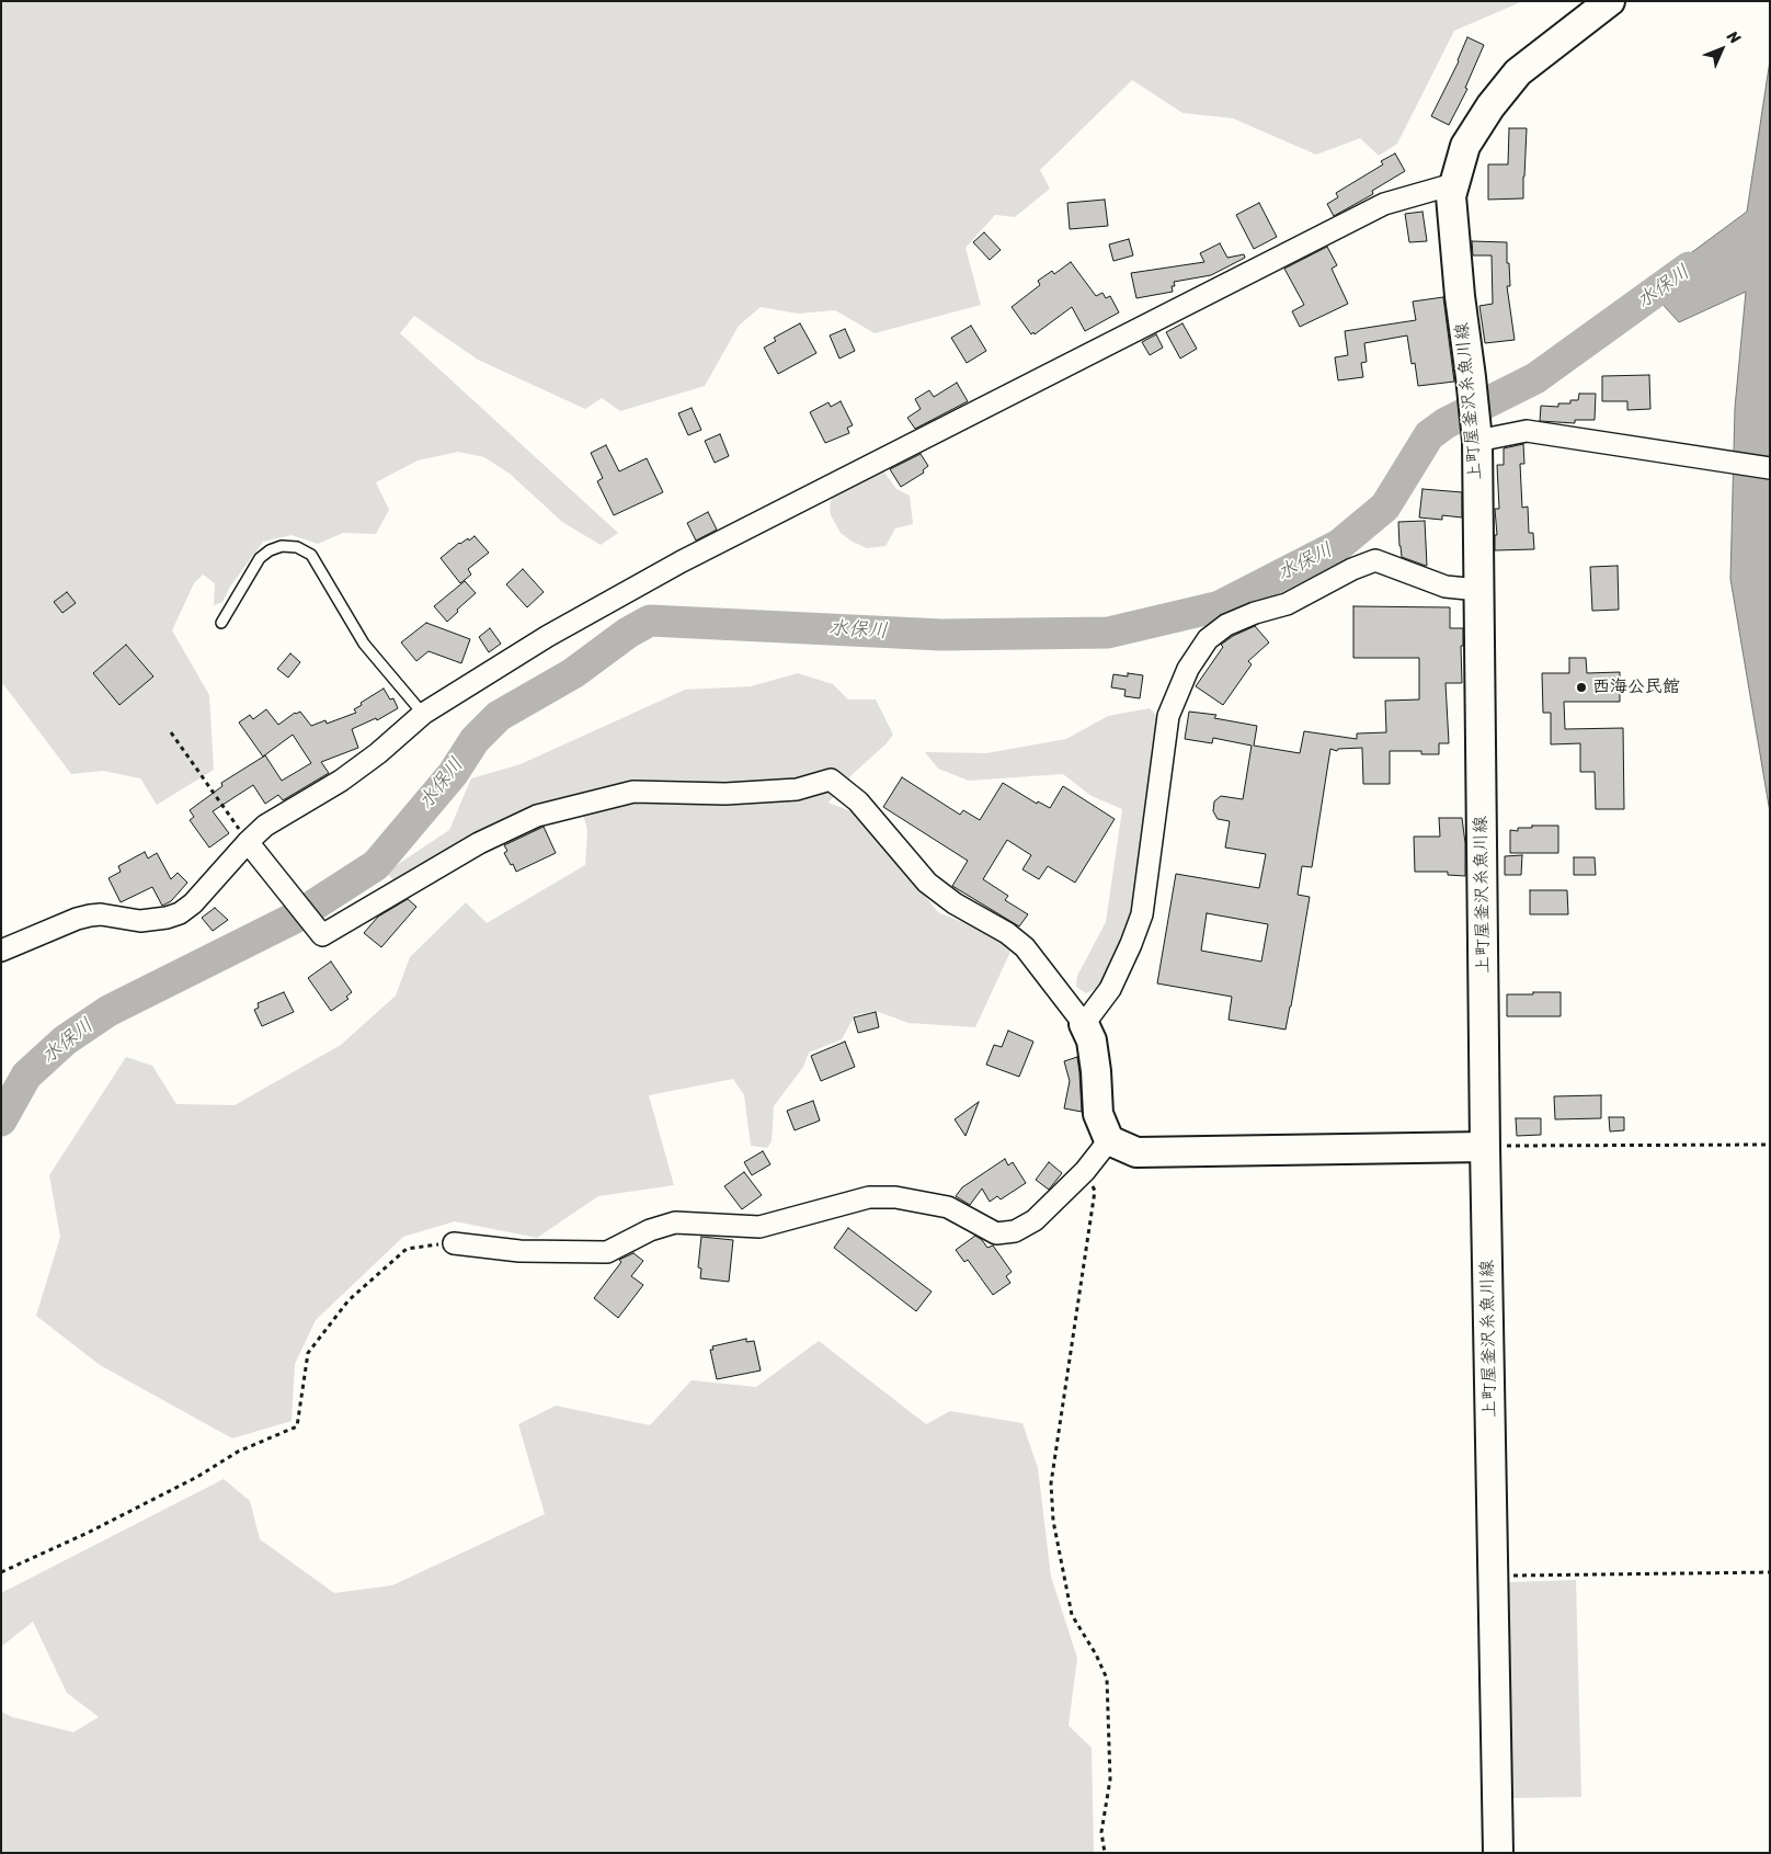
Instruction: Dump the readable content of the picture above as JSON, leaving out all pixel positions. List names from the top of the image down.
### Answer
{
  "streets": {
    "main road": ["上町屋釜沢糸魚川線"]
  },
  "water": ["水保川"],
  "places": ["西海公民館"],
  "north": "top right"
}
